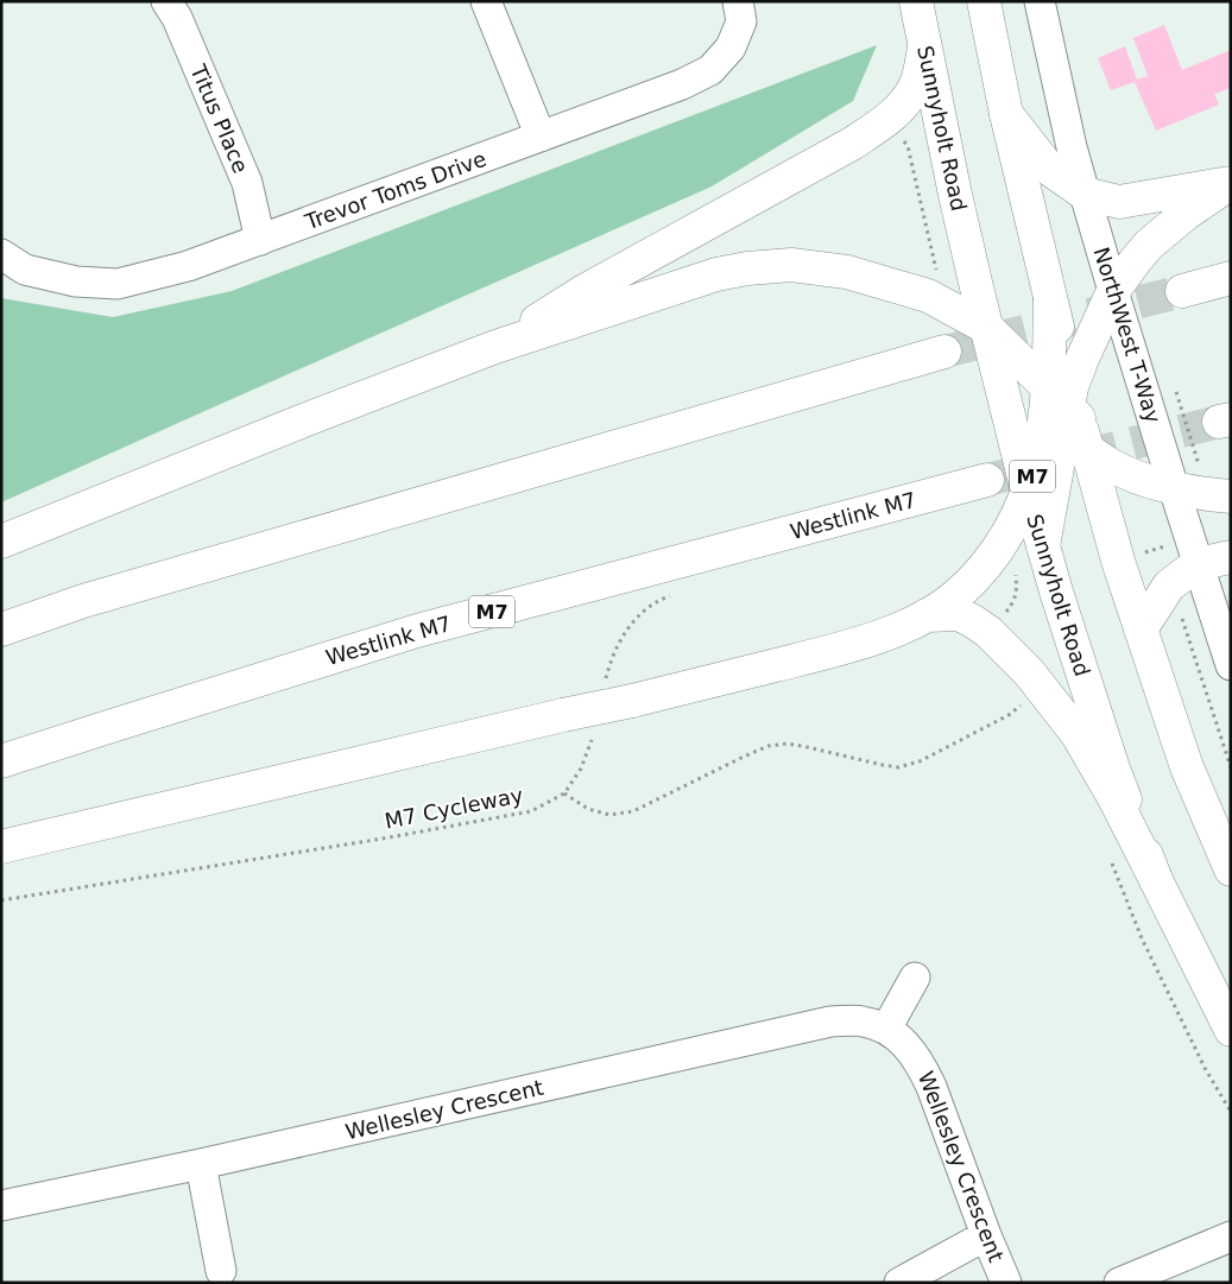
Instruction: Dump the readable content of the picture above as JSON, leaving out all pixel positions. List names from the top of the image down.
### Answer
{
  "streets": {
    "main road": ["Sunnyholt Road", "M7", "Westlink M7"],
    "street": [
      "Titus Place",
      "Trevor Toms Drive",
      "NorthWest T-Way",
      "Wellesley Crescent"
    ],
    "path": ["M7 Cycleway"]
  },
  "crossings": [
    ["Titus Place", "Trevor Toms Drive"],
    ["Sunnyholt Road", "M7"]
  ]
}
